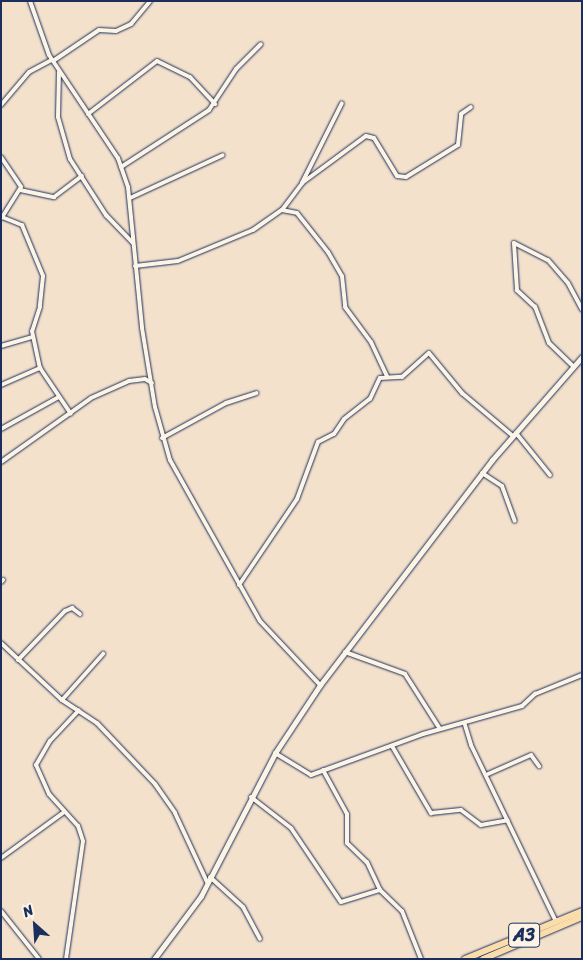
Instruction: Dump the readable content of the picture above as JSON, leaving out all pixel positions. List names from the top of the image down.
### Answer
{
  "streets": {
    "highway": ["A3"]
  },
  "north": "top left"
}
